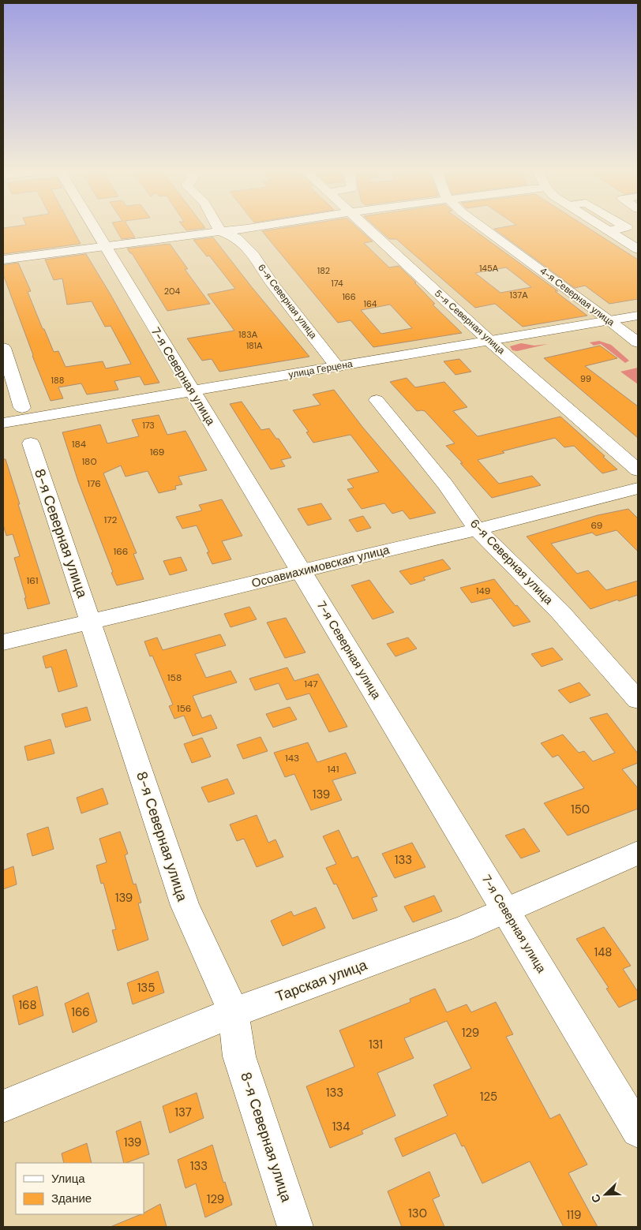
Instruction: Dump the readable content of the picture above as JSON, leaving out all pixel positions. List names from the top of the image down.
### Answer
{
  "streets": {
    "street": [
      "4-я Северная улица",
      "6-я Северная улица",
      "5-я Северная улица",
      "улица Герцена",
      "7-я Северная улица",
      "8-я Северная улица",
      "Осоавиахимовская улица",
      "Тарская улица"
    ]
  },
  "crossings": [
    ["4-я Северная улица", "улица Герцена"],
    ["6-я Северная улица", "улица Герцена"],
    ["6-я Северная улица", "Осоавиахимовская улица"],
    ["5-я Северная улица", "улица Герцена"],
    ["улица Герцена", "7-я Северная улица"],
    ["7-я Северная улица", "Осоавиахимовская улица"],
    ["7-я Северная улица", "Тарская улица"],
    ["8-я Северная улица", "Осоавиахимовская улица"],
    ["8-я Северная улица", "Тарская улица"]
  ],
  "house_numbers": [
    "145А",
    "182",
    "174",
    "204",
    "137А",
    "166",
    "164",
    "183А",
    "181А",
    "99",
    "188",
    "173",
    "184",
    "169",
    "180",
    "176",
    "172",
    "69",
    "166",
    "161",
    "149",
    "158",
    "147",
    "156",
    "143",
    "141",
    "139",
    "150",
    "133",
    "139",
    "148",
    "135",
    "168",
    "166",
    "129",
    "131",
    "133",
    "125",
    "137",
    "134",
    "139",
    "133",
    "129",
    "130",
    "119"
  ],
  "legend": ["Улица", "Здание"],
  "north": "bottom left"
}
